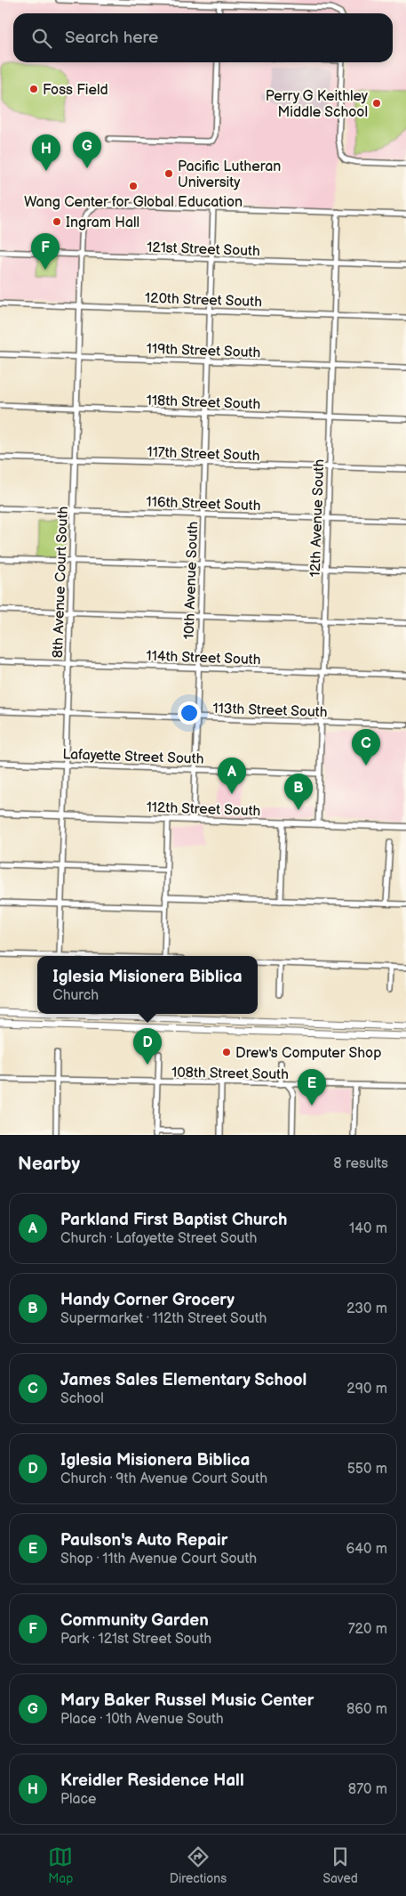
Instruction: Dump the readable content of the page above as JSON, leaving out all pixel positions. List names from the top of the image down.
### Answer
{
  "streets": {
    "main road": ["112th Street South"],
    "street": [
      "121st Street South",
      "120th Street South",
      "119th Street South",
      "118th Street South",
      "117th Street South",
      "116th Street South",
      "12th Avenue South",
      "10th Avenue South",
      "8th Avenue Court South",
      "114th Street South",
      "113th Street South",
      "Lafayette Street South",
      "108th Street South"
    ]
  },
  "crossings": [
    ["121st Street South", "12th Avenue South"],
    ["121st Street South", "10th Avenue South"],
    ["121st Street South", "8th Avenue Court South"],
    ["120th Street South", "12th Avenue South"],
    ["120th Street South", "10th Avenue South"],
    ["120th Street South", "8th Avenue Court South"],
    ["119th Street South", "12th Avenue South"],
    ["119th Street South", "10th Avenue South"],
    ["119th Street South", "8th Avenue Court South"],
    ["118th Street South", "12th Avenue South"],
    ["118th Street South", "10th Avenue South"],
    ["118th Street South", "8th Avenue Court South"],
    ["117th Street South", "12th Avenue South"],
    ["117th Street South", "10th Avenue South"],
    ["117th Street South", "8th Avenue Court South"],
    ["116th Street South", "12th Avenue South"],
    ["116th Street South", "10th Avenue South"],
    ["116th Street South", "8th Avenue Court South"],
    ["12th Avenue South", "114th Street South"],
    ["12th Avenue South", "113th Street South"],
    ["12th Avenue South", "Lafayette Street South"],
    ["12th Avenue South", "112th Street South"],
    ["10th Avenue South", "8th Avenue Court South"],
    ["10th Avenue South", "114th Street South"],
    ["10th Avenue South", "113th Street South"],
    ["10th Avenue South", "Lafayette Street South"],
    ["10th Avenue South", "112th Street South"],
    ["8th Avenue Court South", "114th Street South"],
    ["8th Avenue Court South", "113th Street South"],
    ["8th Avenue Court South", "Lafayette Street South"],
    ["8th Avenue Court South", "112th Street South"]
  ],
  "places": [
    "Foss Field",
    "Perry G Keithley Middle School",
    "Pacific Lutheran University",
    "Wang Center for Global Education",
    "Ingram Hall",
    "Drew's Computer Shop"
  ],
  "page": {
    "search": "Search here",
    "pins": [
      "G",
      "H",
      "F",
      "C",
      "A",
      "B",
      "D",
      "E"
    ],
    "popup": ["Iglesia Misionera Biblica", "Church"],
    "heading": ["Nearby", "8 results"],
    "list": [
      {
        "mark": "A",
        "name": "Parkland First Baptist Church",
        "note": "Church · Lafayette Street South",
        "value": "140 m"
      },
      {
        "mark": "B",
        "name": "Handy Corner Grocery",
        "note": "Supermarket · 112th Street South",
        "value": "230 m"
      },
      {
        "mark": "C",
        "name": "James Sales Elementary School",
        "note": "School",
        "value": "290 m"
      },
      {
        "mark": "D",
        "name": "Iglesia Misionera Biblica",
        "note": "Church · 9th Avenue Court South",
        "value": "550 m"
      },
      {
        "mark": "E",
        "name": "Paulson's Auto Repair",
        "note": "Shop · 11th Avenue Court South",
        "value": "640 m"
      },
      {
        "mark": "F",
        "name": "Community Garden",
        "note": "Park · 121st Street South",
        "value": "720 m"
      },
      {
        "mark": "G",
        "name": "Mary Baker Russel Music Center",
        "note": "Place · 10th Avenue South",
        "value": "860 m"
      },
      {
        "mark": "H",
        "name": "Kreidler Residence Hall",
        "note": "Place",
        "value": "870 m"
      }
    ],
    "nav": ["Map", "Directions", "Saved"]
  }
}
